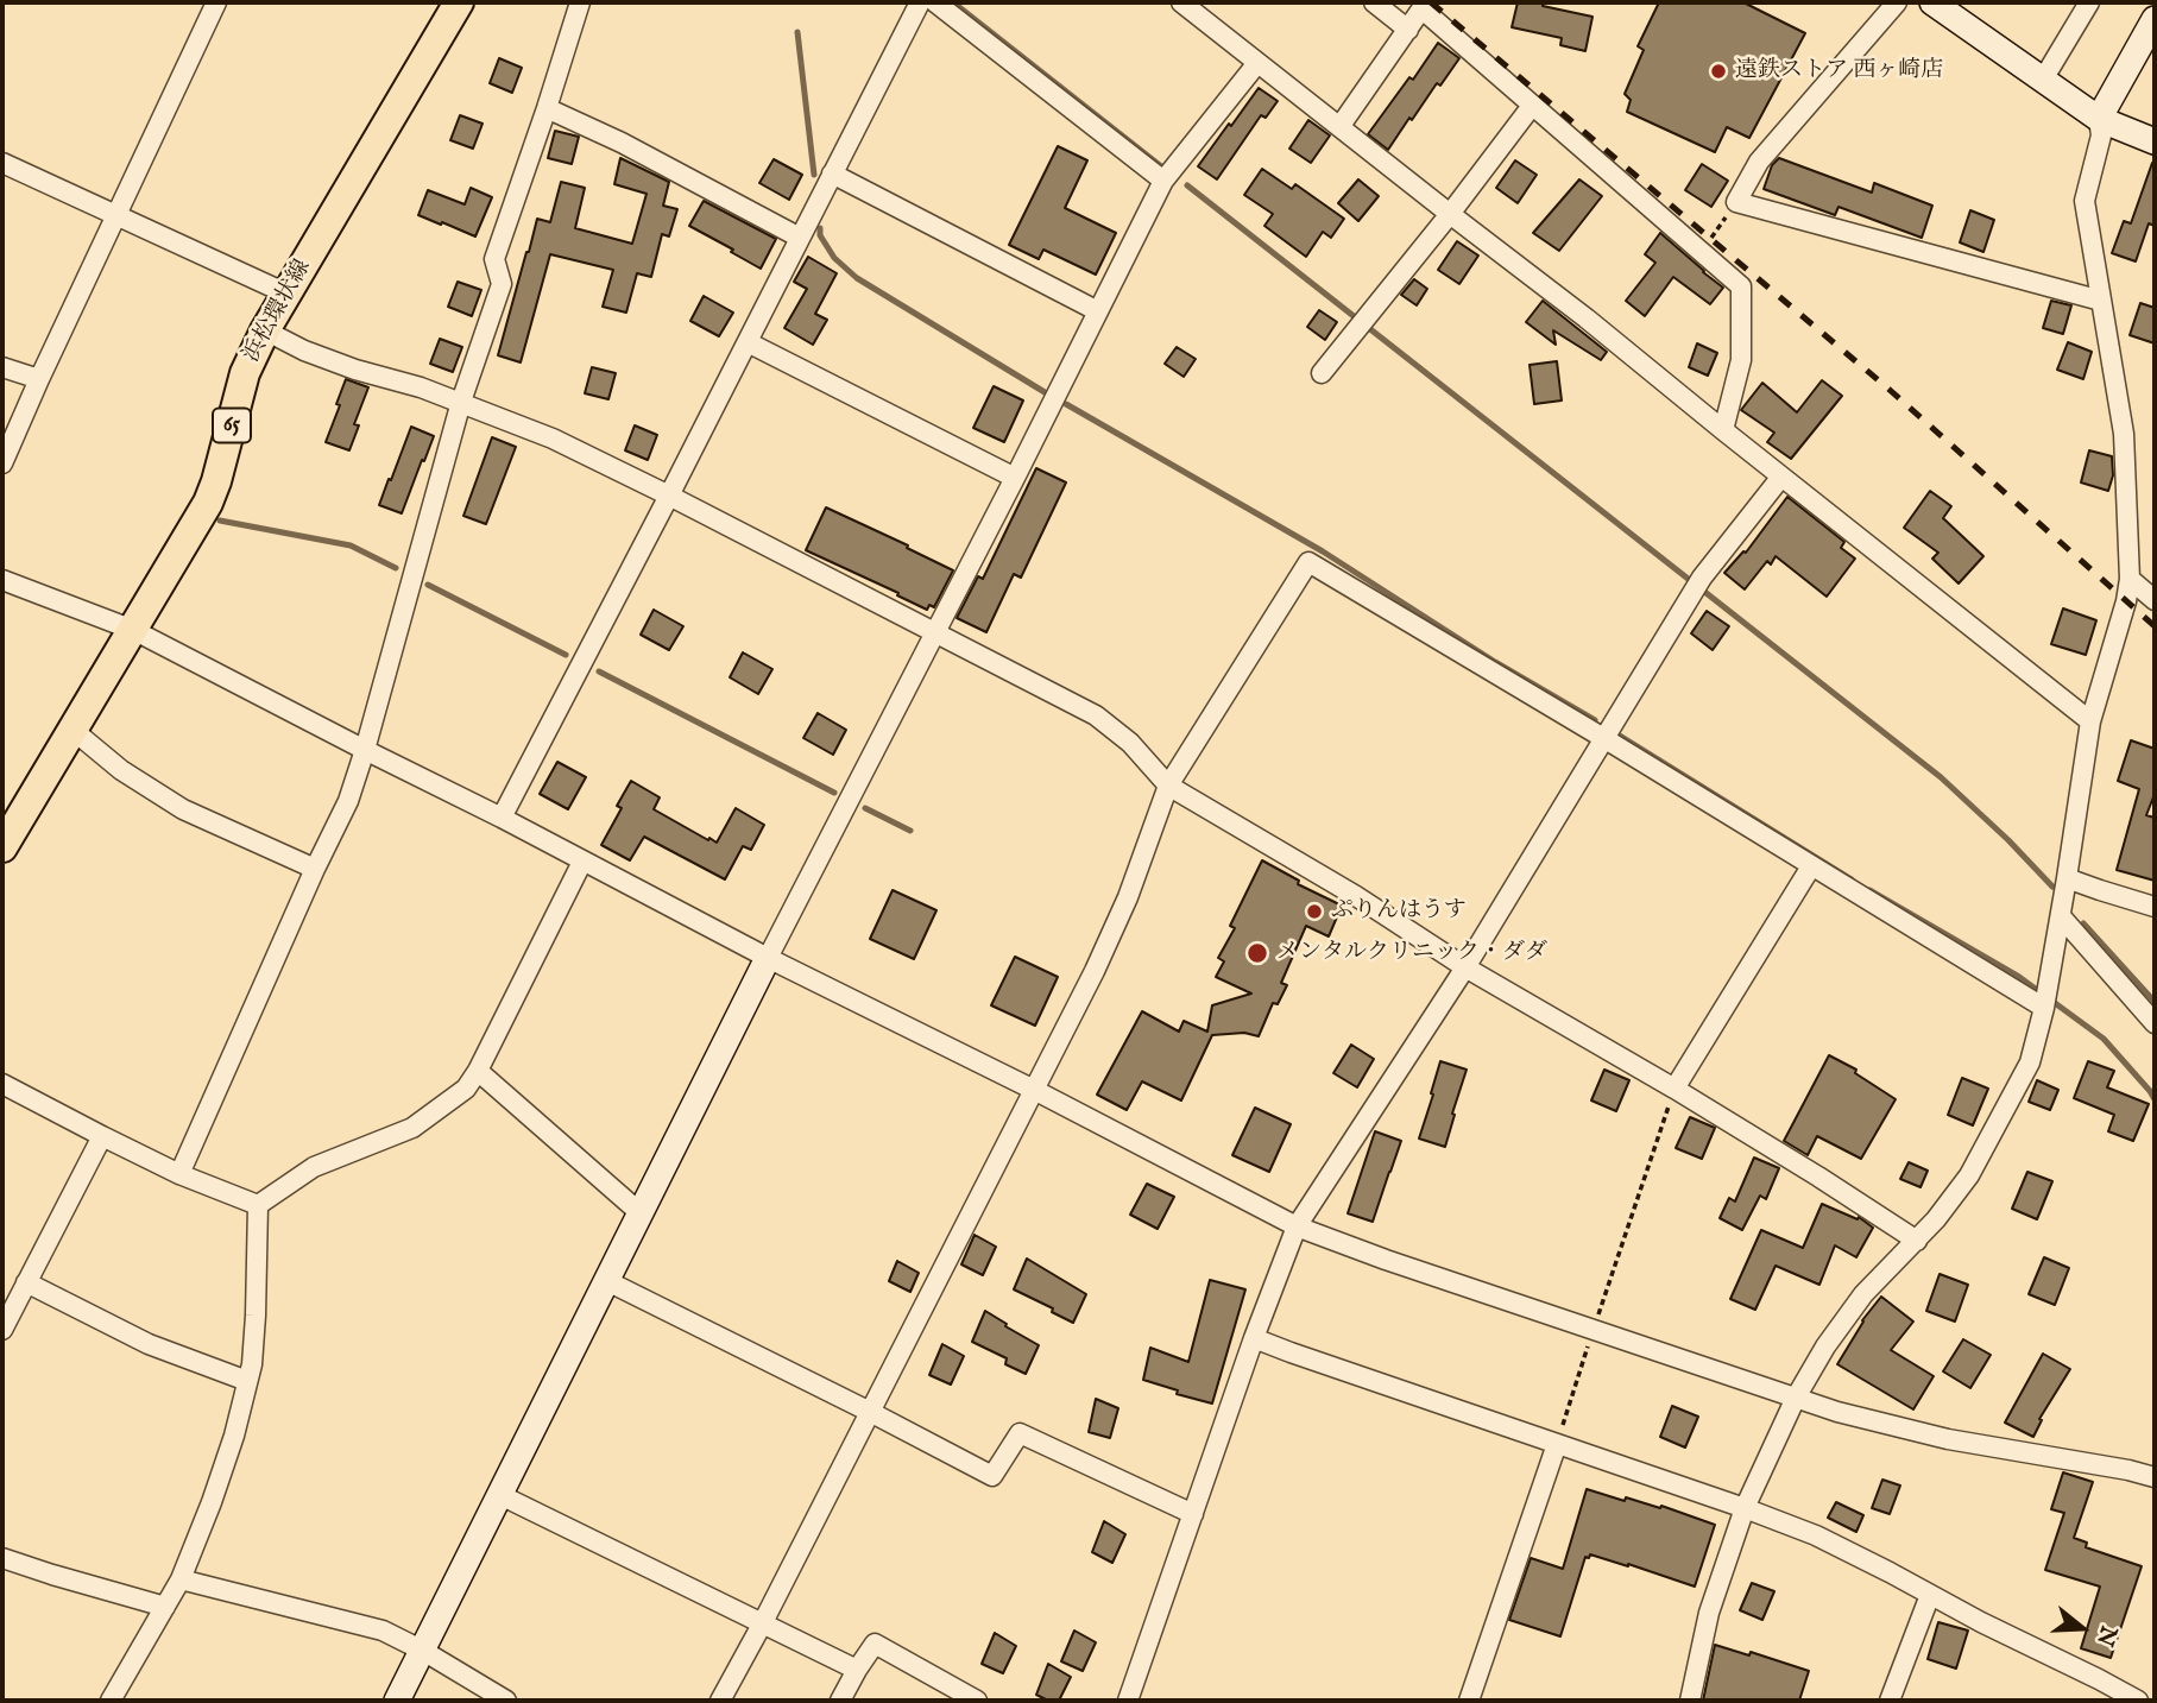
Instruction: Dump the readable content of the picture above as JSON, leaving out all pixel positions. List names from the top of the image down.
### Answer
{
  "streets": {
    "main road": ["浜松環状線", "65"]
  },
  "places": ["遠鉄ストア 西ヶ崎店", "ぷりんはうす", "メンタルクリニック・ダダ"],
  "north": "right"
}
